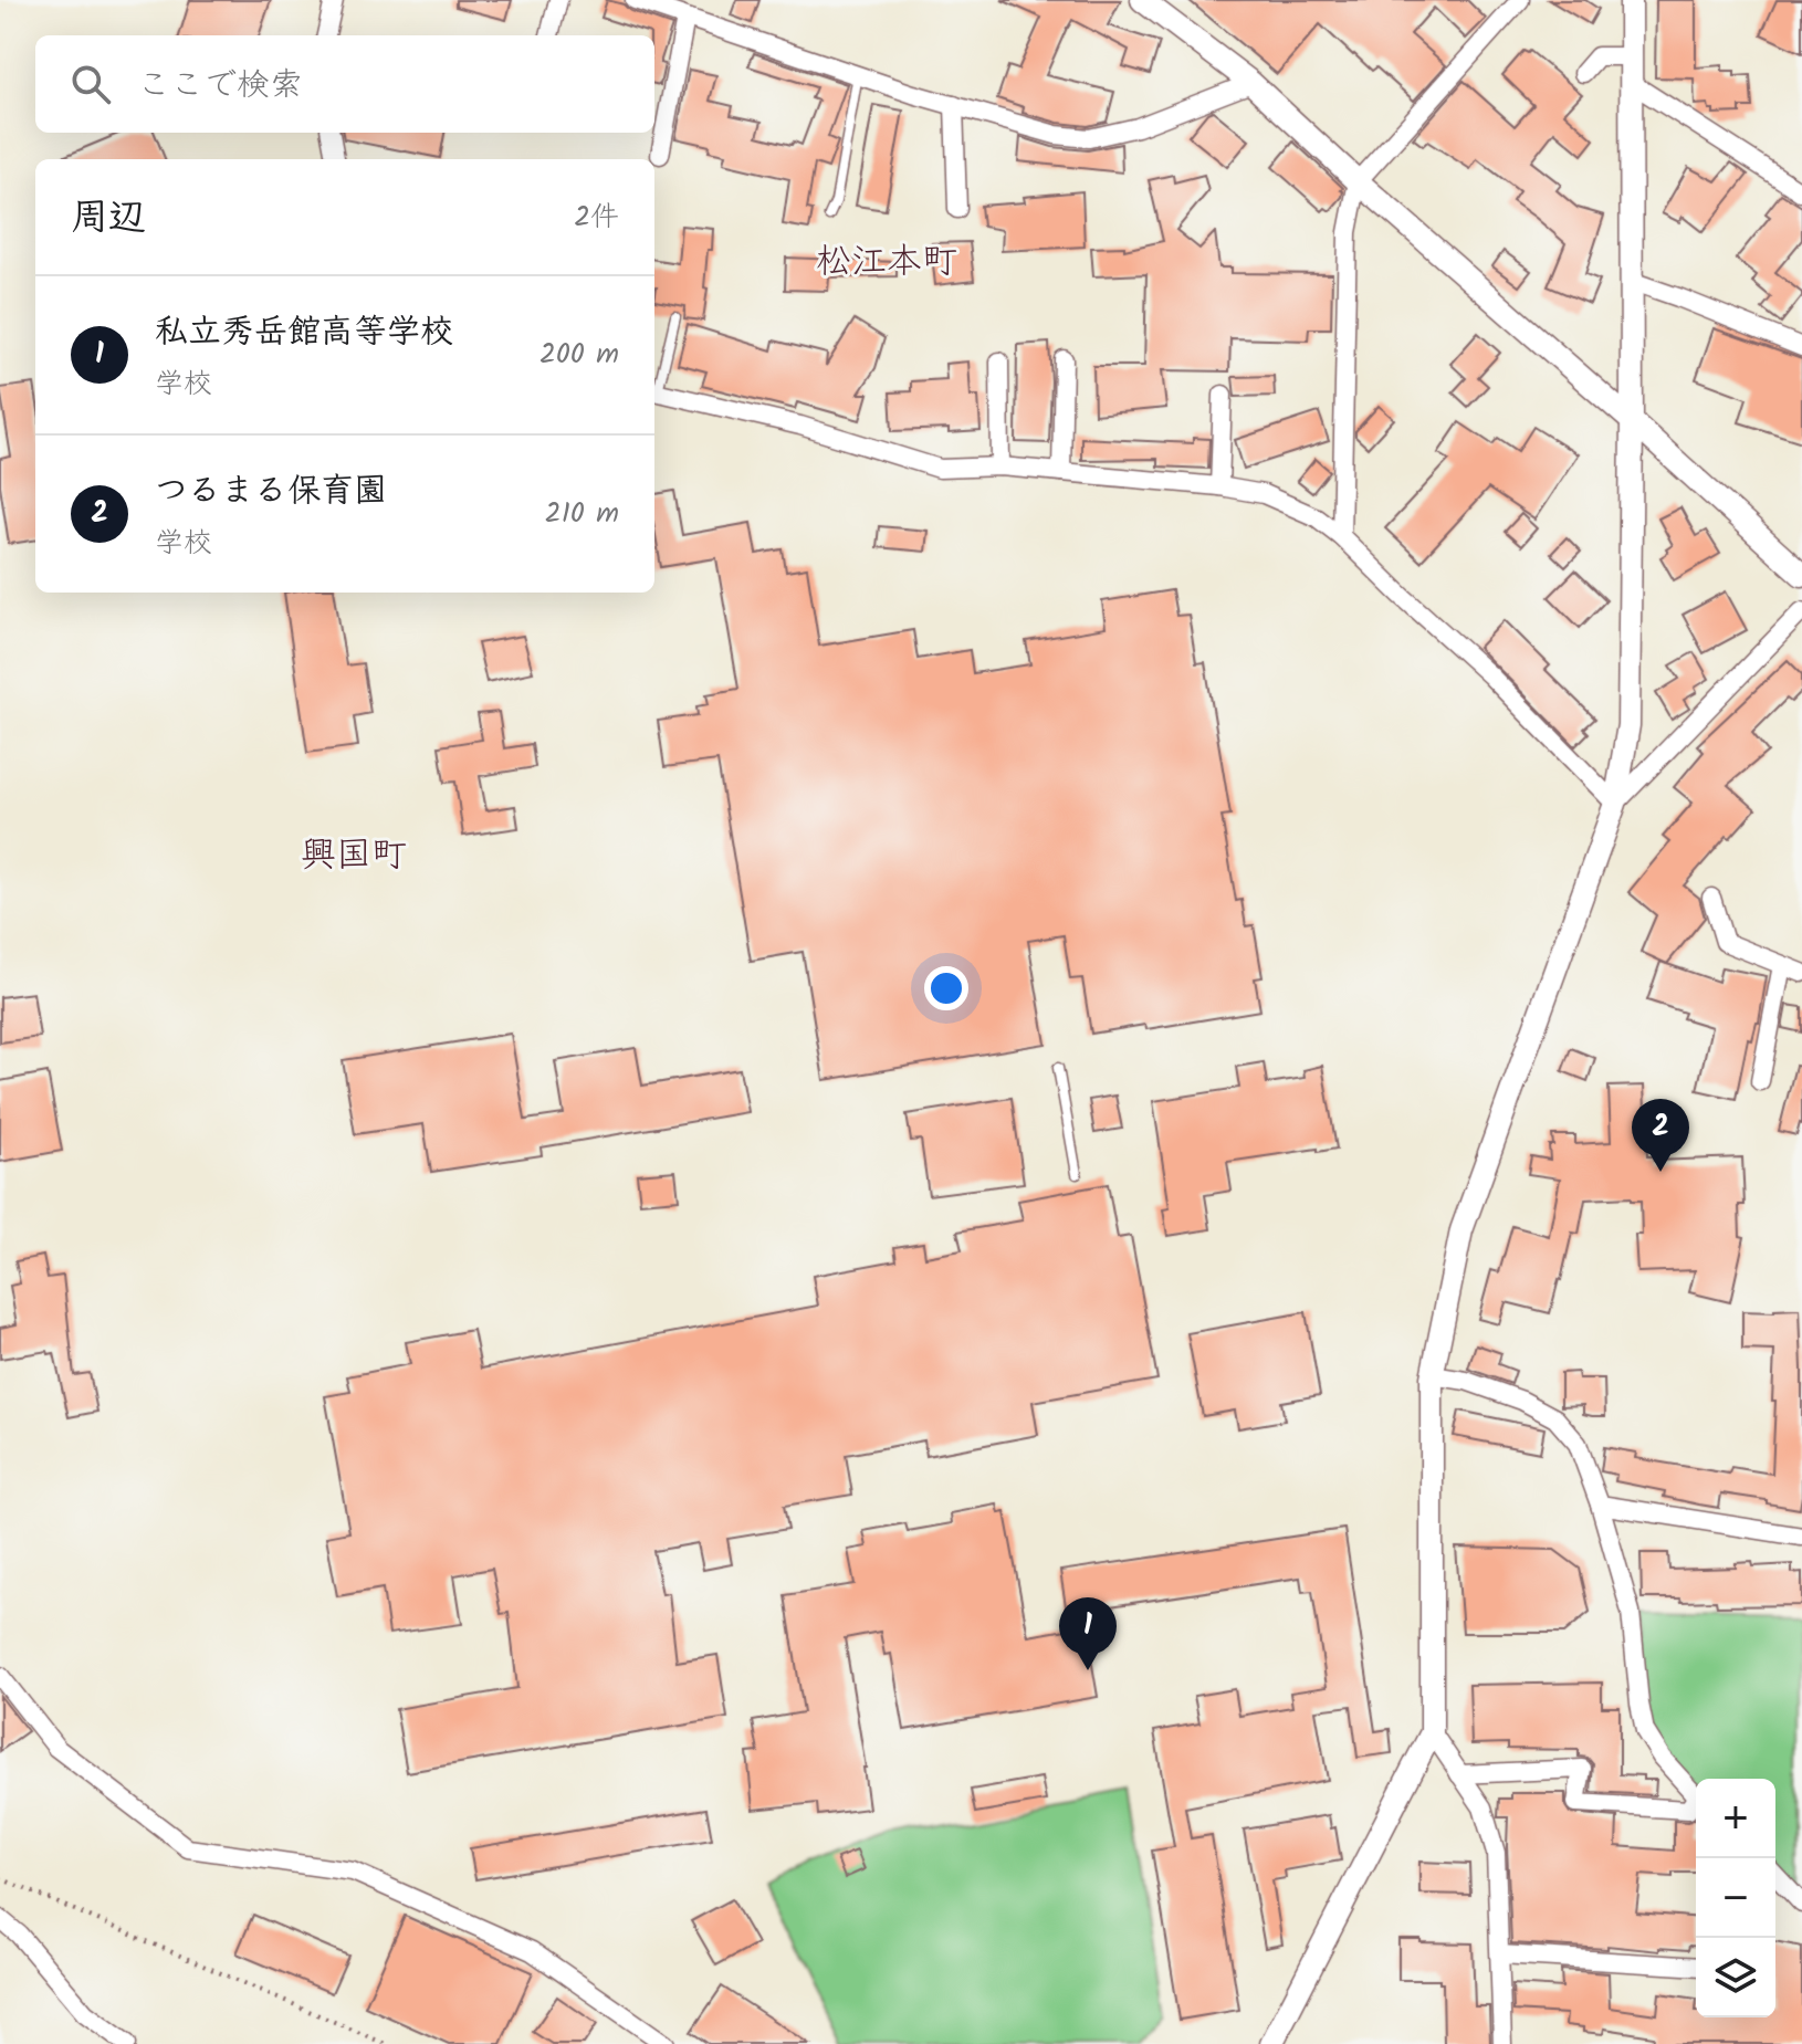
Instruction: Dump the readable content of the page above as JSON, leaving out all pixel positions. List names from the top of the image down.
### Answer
{
  "districts": ["松江本町", "興国町"],
  "page": {
    "search": "ここで検索",
    "heading": ["周辺", "2件"],
    "list": [
      {
        "mark": "1",
        "name": "私立秀岳館高等学校",
        "note": "学校",
        "value": "200 m"
      },
      {
        "mark": "2",
        "name": "つるまる保育園",
        "note": "学校",
        "value": "210 m"
      }
    ],
    "pins": ["2", "1"],
    "map_buttons": ["+", "−"]
  }
}
